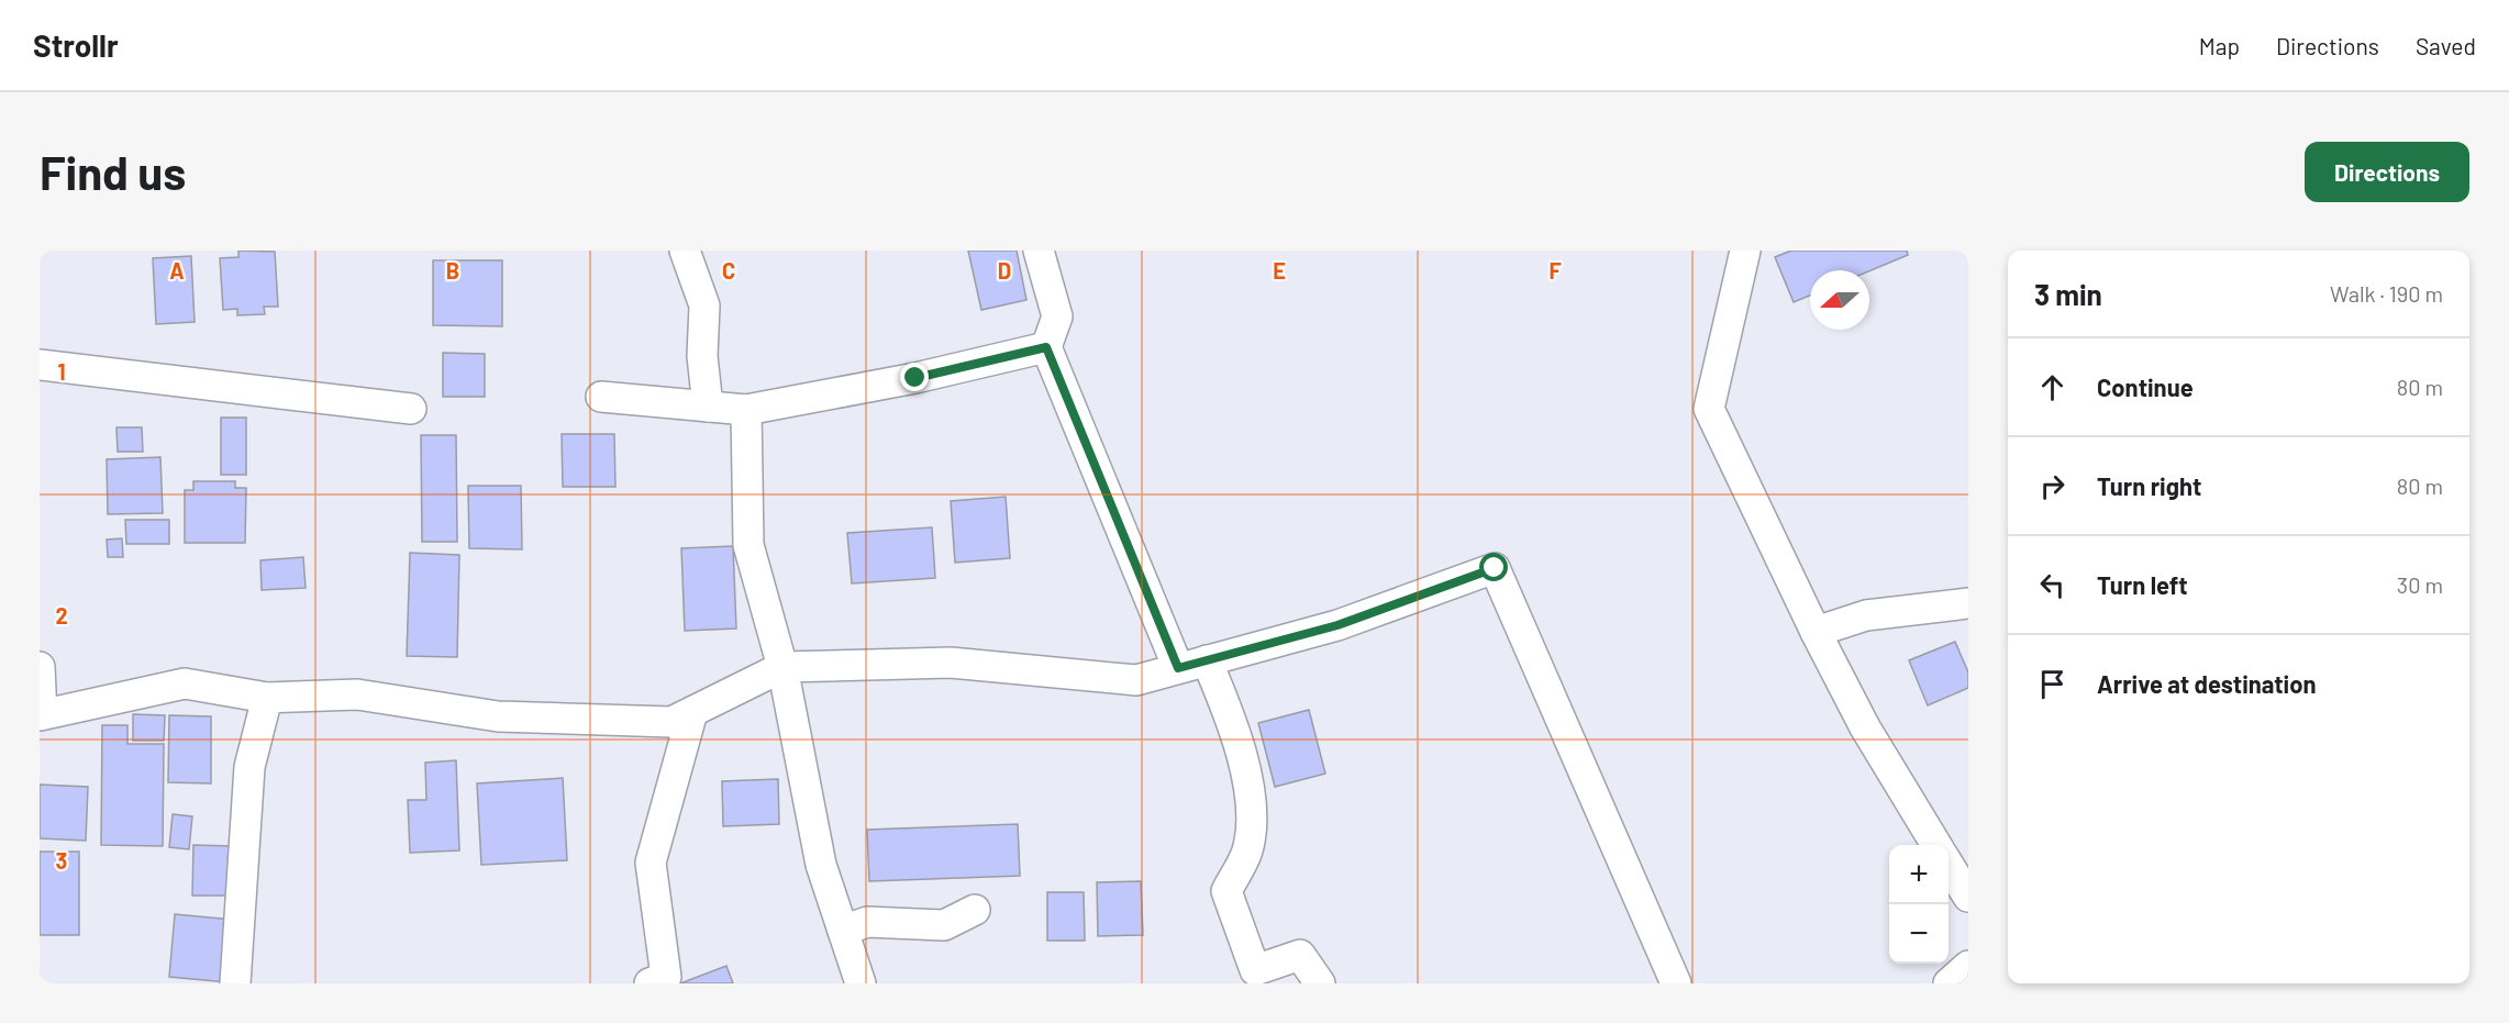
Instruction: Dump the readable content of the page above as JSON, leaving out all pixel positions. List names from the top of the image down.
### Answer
{
  "north": "left",
  "page": {
    "header": "Strollr",
    "nav": ["Map", "Directions", "Saved"],
    "buttons": "Directions",
    "title": "Find us",
    "heading": ["3 min", "Walk · 190 m"],
    "list": [
      ["Continue", "80 m"],
      ["Turn right", "80 m"],
      ["Turn left", "30 m"],
      "Arrive at destination"
    ],
    "map_buttons": ["+", "−"]
  },
  "grid": {
    "columns": [
      "A",
      "B",
      "C",
      "D",
      "E",
      "F"
    ],
    "rows": ["1", "2", "3"]
  }
}
